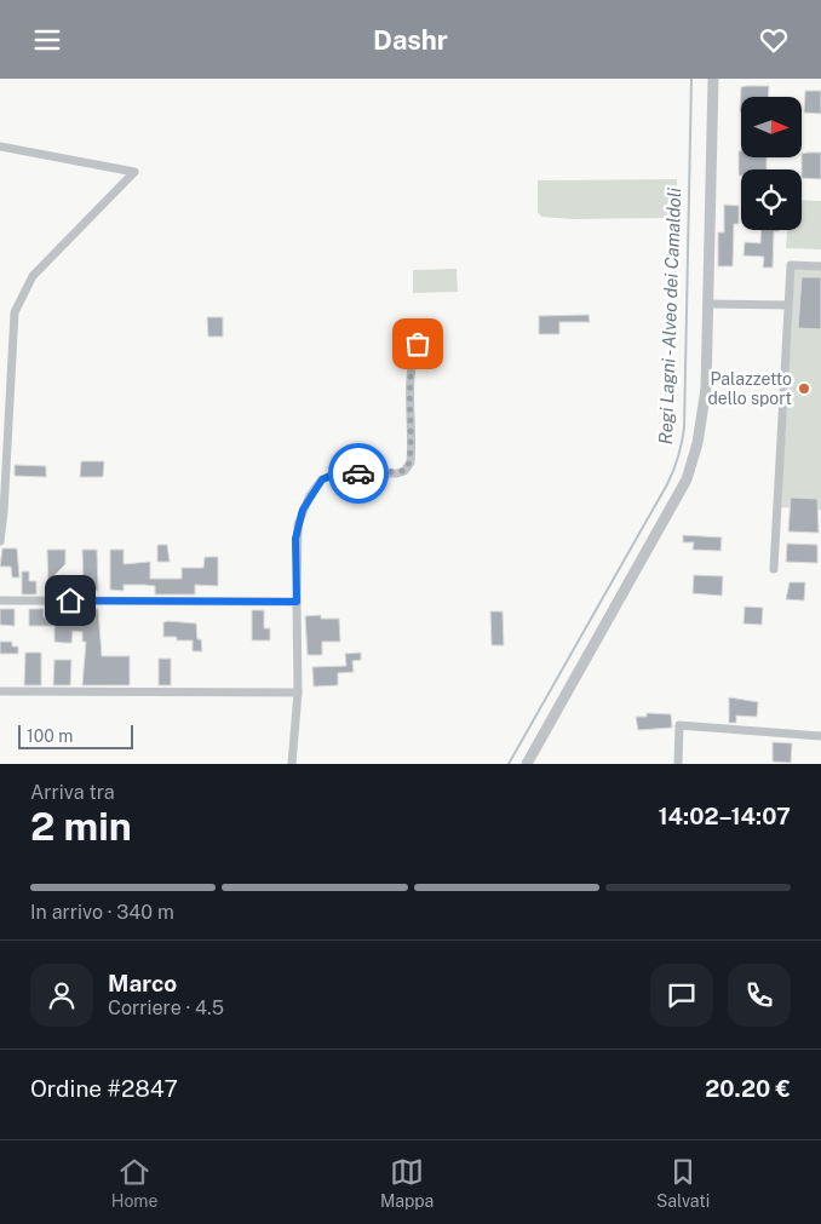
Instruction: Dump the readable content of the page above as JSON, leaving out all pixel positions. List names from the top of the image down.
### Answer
{
  "water": ["Regi Lagni - Alveo dei Camaldoli"],
  "places": ["Palazzetto dello sport"],
  "scale_bar": "100 m",
  "north": "right",
  "page": {
    "header": "Dashr",
    "scale": "100 m",
    "heading": ["2 min", "Arriva tra", "14:02–14:07"],
    "panel": [
      "Marco",
      "Corriere · 4.5",
      "Ordine #2847",
      "20.20 €"
    ],
    "bar": "In arrivo · 340 m",
    "tabs": ["Home", "Mappa", "Salvati"]
  }
}
